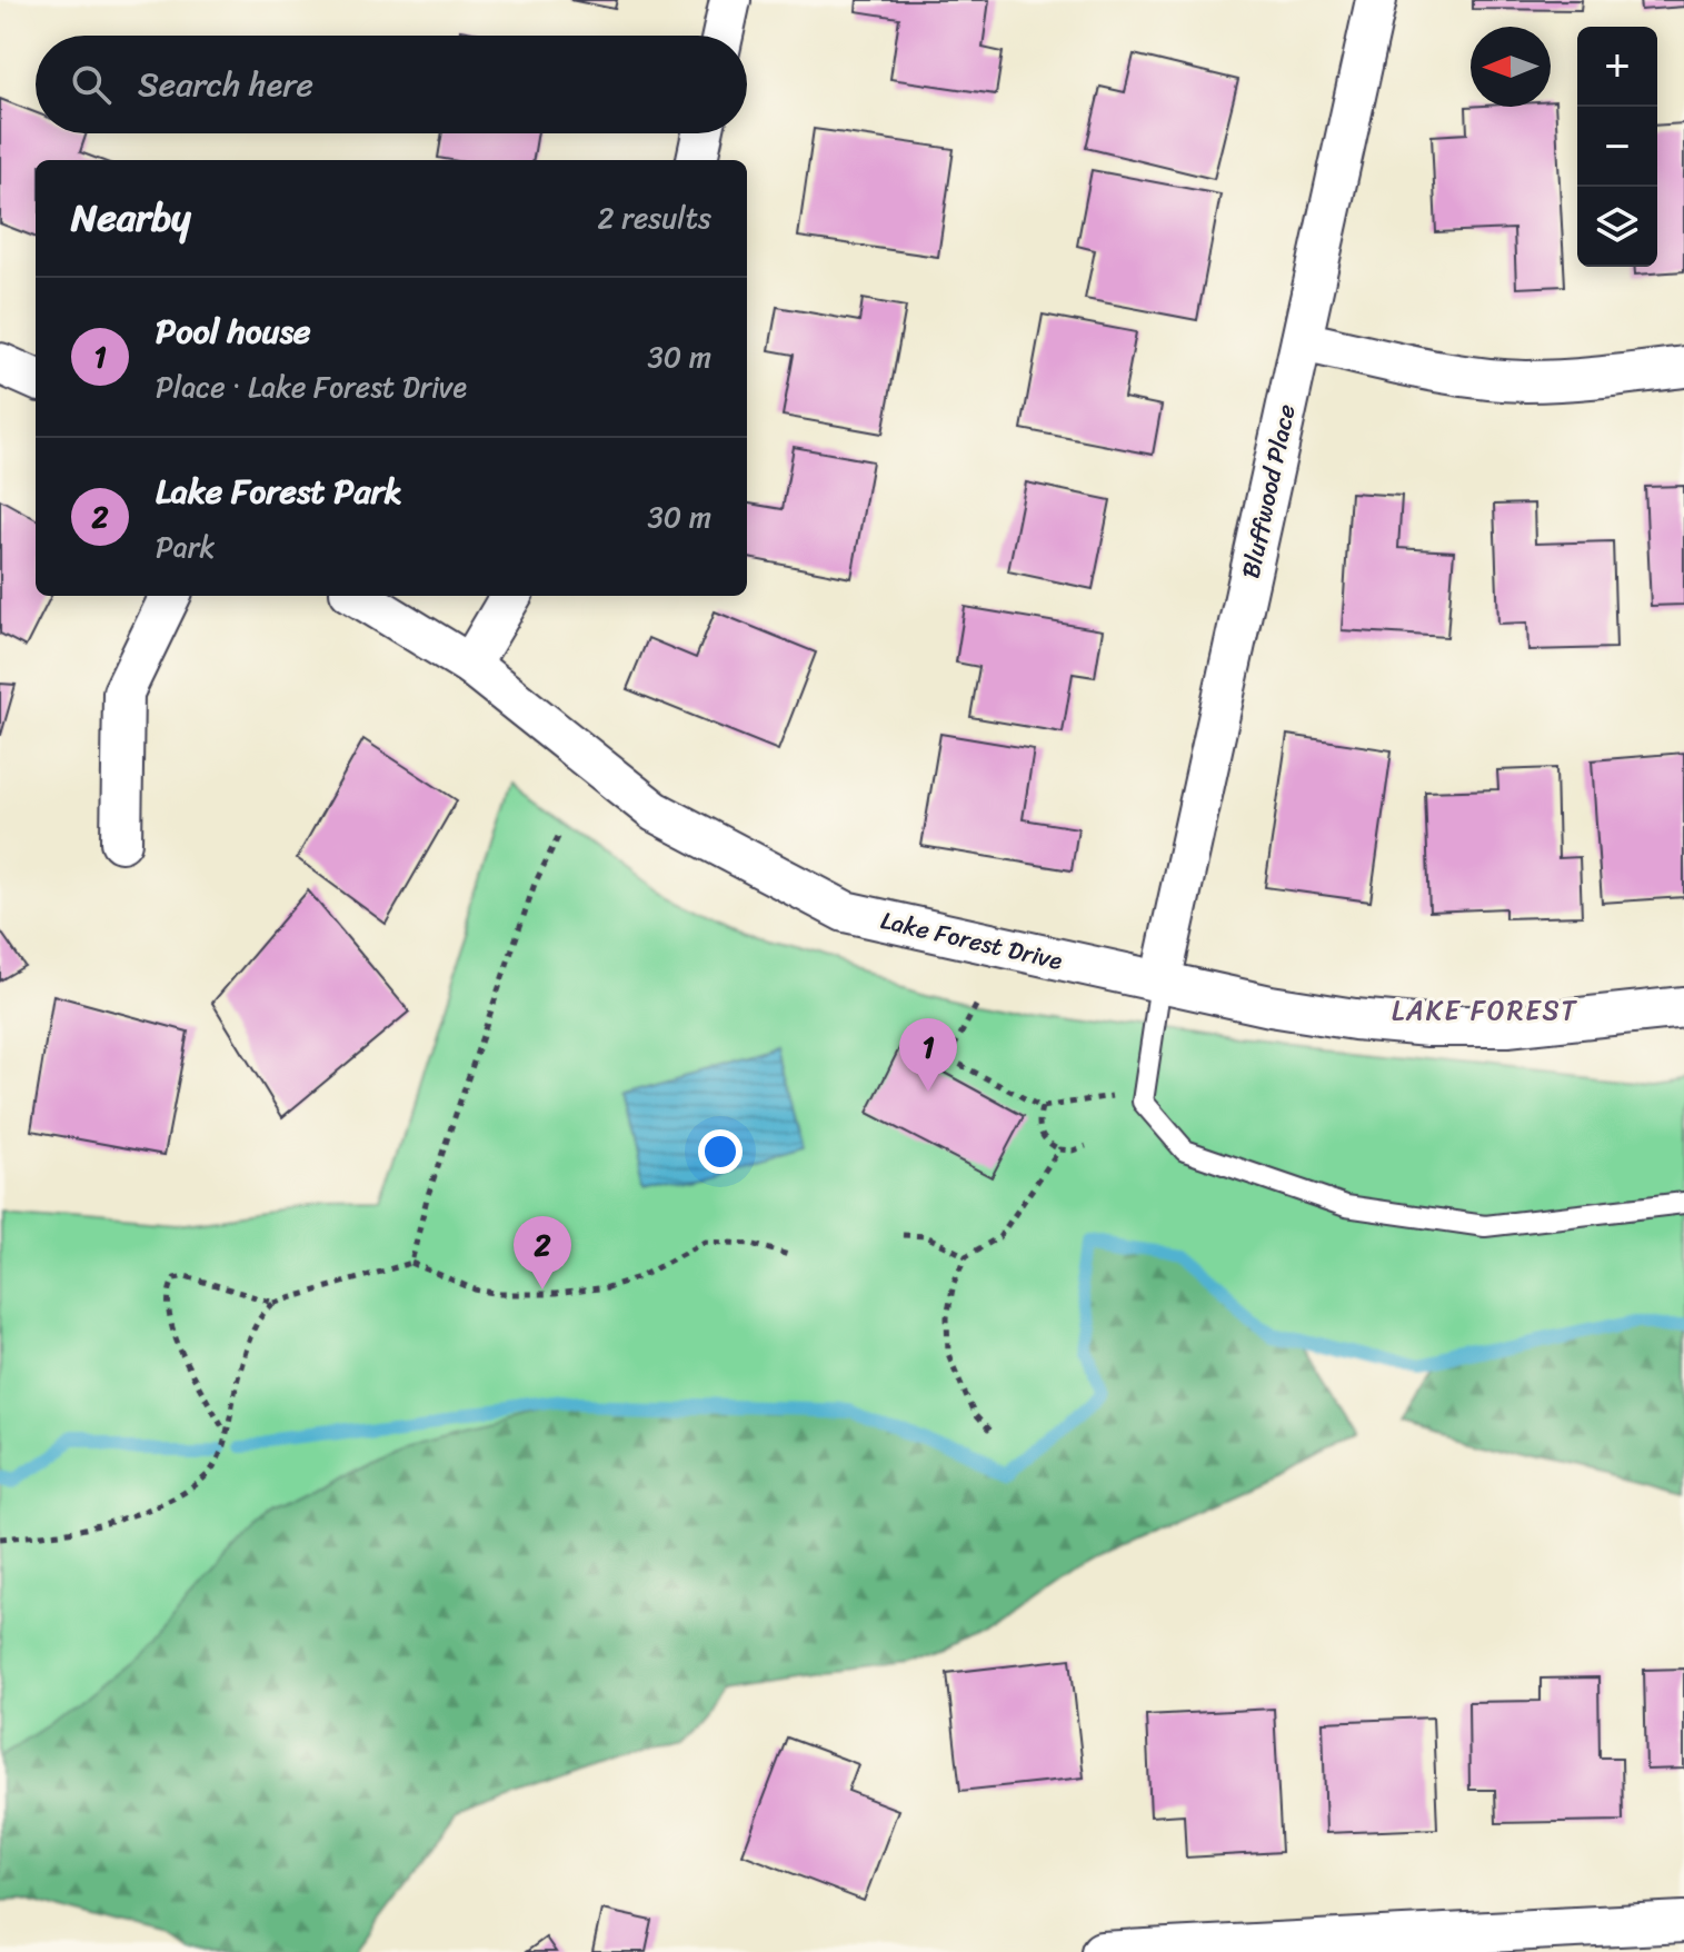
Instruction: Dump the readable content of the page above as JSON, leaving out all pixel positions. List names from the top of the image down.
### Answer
{
  "streets": {
    "street": ["Bluffwood Place", "Lake Forest Drive"]
  },
  "crossings": [
    ["Bluffwood Place", "Lake Forest Drive"]
  ],
  "districts": ["LAKE FOREST"],
  "north": "left",
  "page": {
    "map_buttons": ["+", "−"],
    "search": "Search here",
    "heading": ["Nearby", "2 results"],
    "list": [
      {
        "mark": "1",
        "name": "Pool house",
        "note": "Place · Lake Forest Drive",
        "value": "30 m"
      },
      {
        "mark": "2",
        "name": "Lake Forest Park",
        "note": "Park",
        "value": "30 m"
      }
    ],
    "pins": ["1", "2"]
  }
}
